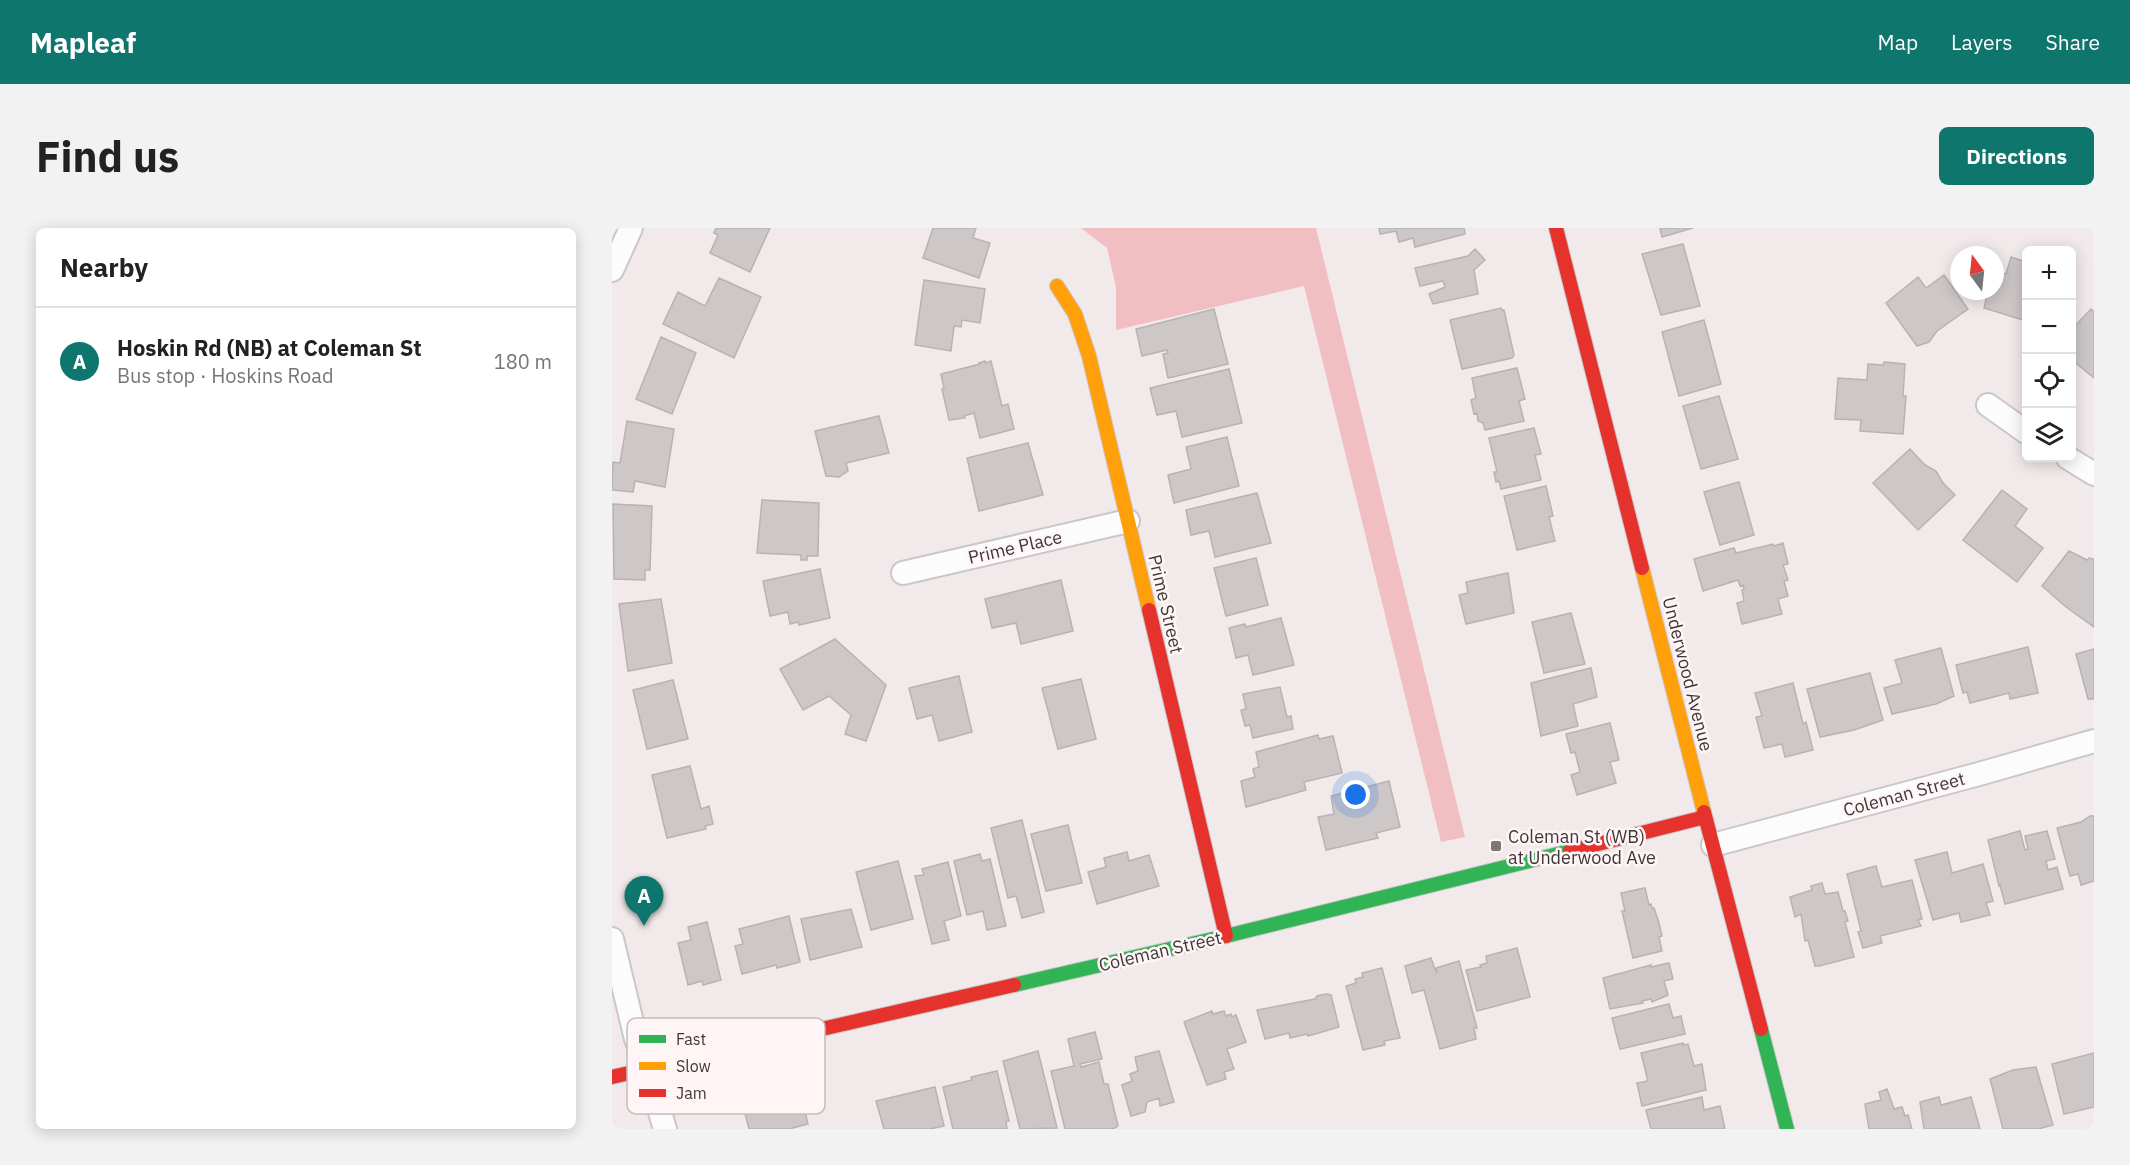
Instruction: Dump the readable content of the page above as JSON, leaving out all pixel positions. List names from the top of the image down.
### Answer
{
  "streets": {
    "street": [
      "Prime Place",
      "Prime Street",
      "Underwood Avenue",
      "Coleman Street"
    ]
  },
  "crossings": [
    ["Prime Place", "Prime Street"],
    ["Prime Street", "Coleman Street"],
    ["Underwood Avenue", "Coleman Street"]
  ],
  "places": {
    "transit": ["Coleman St (WB) at Underwood Ave"]
  },
  "legend": ["Fast", "Slow", "Jam"],
  "north": "top",
  "page": {
    "header": "Mapleaf",
    "nav": ["Map", "Layers", "Share"],
    "buttons": "Directions",
    "title": "Find us",
    "heading": "Nearby",
    "map_buttons": ["+", "−"],
    "list": [
      {
        "mark": "A",
        "name": "Hoskin Rd (NB) at Coleman St",
        "note": "Bus stop · Hoskins Road",
        "value": "180 m"
      }
    ],
    "pins": "A"
  }
}
